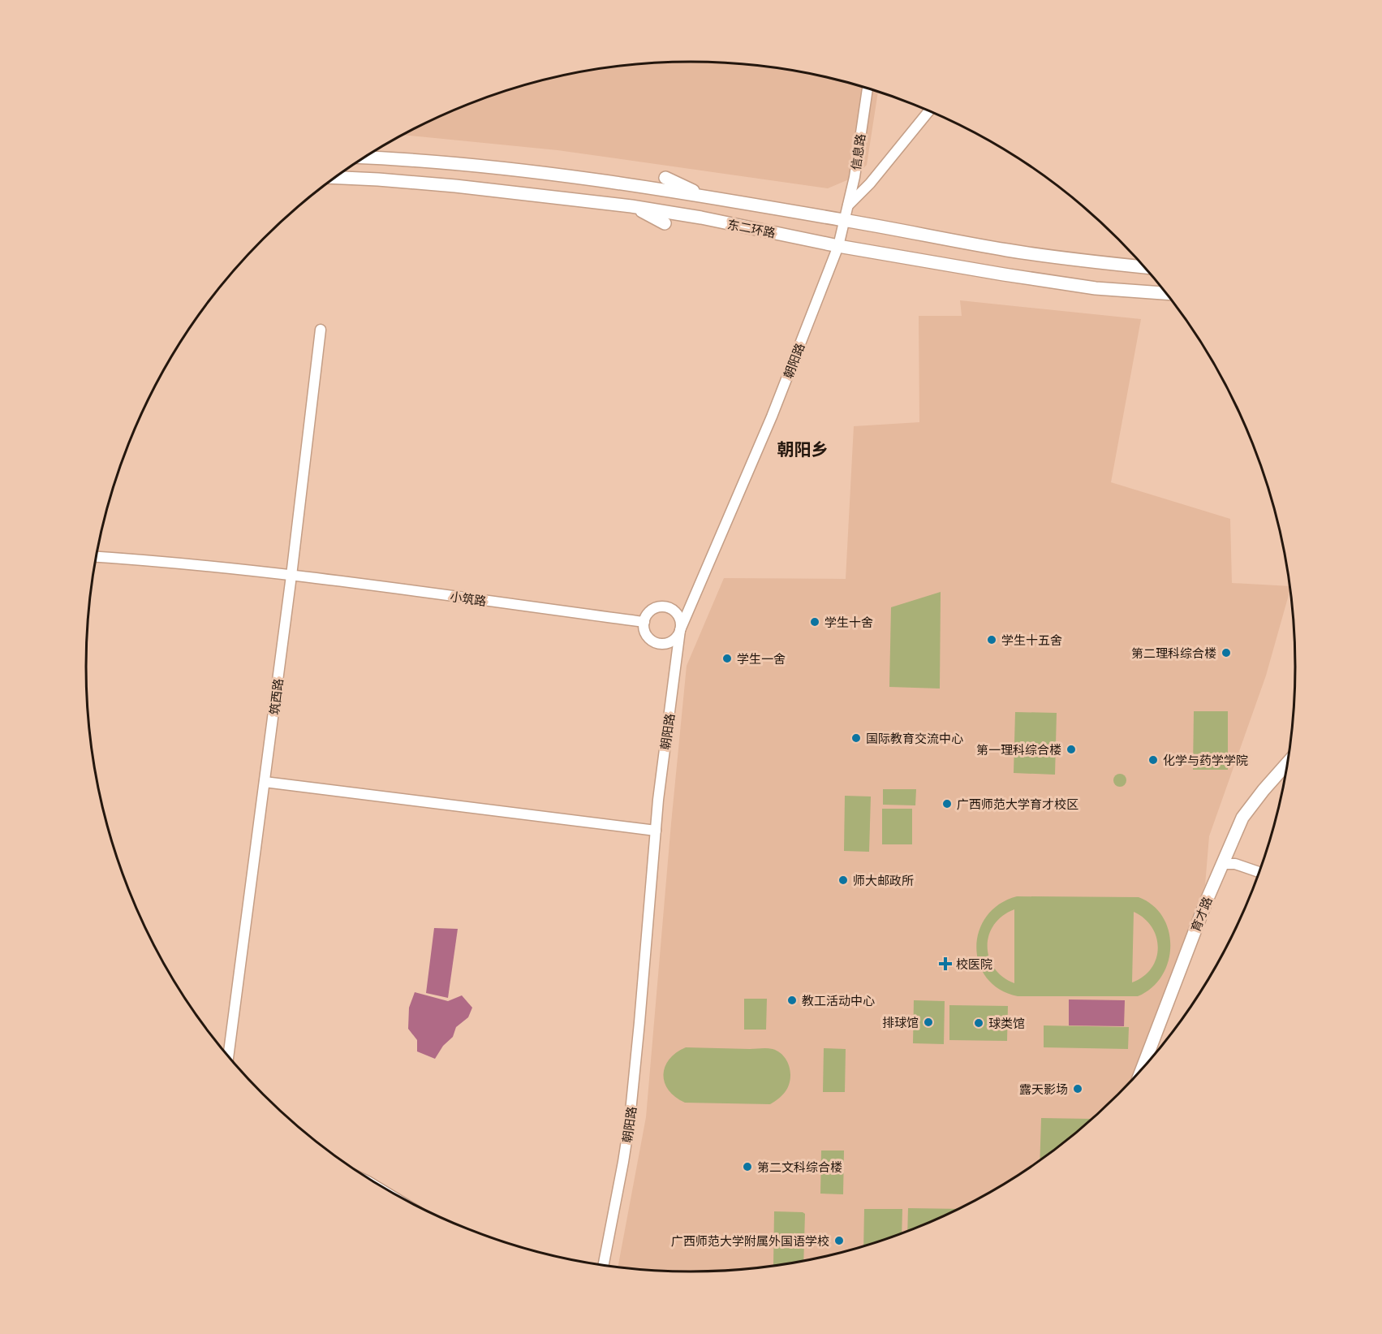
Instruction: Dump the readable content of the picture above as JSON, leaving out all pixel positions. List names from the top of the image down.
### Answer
{
  "streets": {
    "main road": ["东二环路", "育才路"],
    "street": [
      "信息路",
      "朝阳路",
      "小筑路",
      "筑西路"
    ]
  },
  "crossings": [
    ["信息路", "东二环路"],
    ["信息路", "朝阳路"],
    ["东二环路", "朝阳路"],
    ["朝阳路", "小筑路"],
    ["小筑路", "筑西路"]
  ],
  "districts": ["朝阳乡"],
  "places": {
    "other": [
      "学生十舍",
      "学生十五舍",
      "第二理科综合楼",
      "学生一舍",
      "国际教育交流中心",
      "第一理科综合楼",
      "化学与药学学院",
      "广西师范大学育才校区",
      "师大邮政所",
      "教工活动中心",
      "排球馆",
      "球类馆",
      "露天影场",
      "第二文科综合楼",
      "广西师范大学附属外国语学校"
    ],
    "health": ["校医院"]
  }
}
